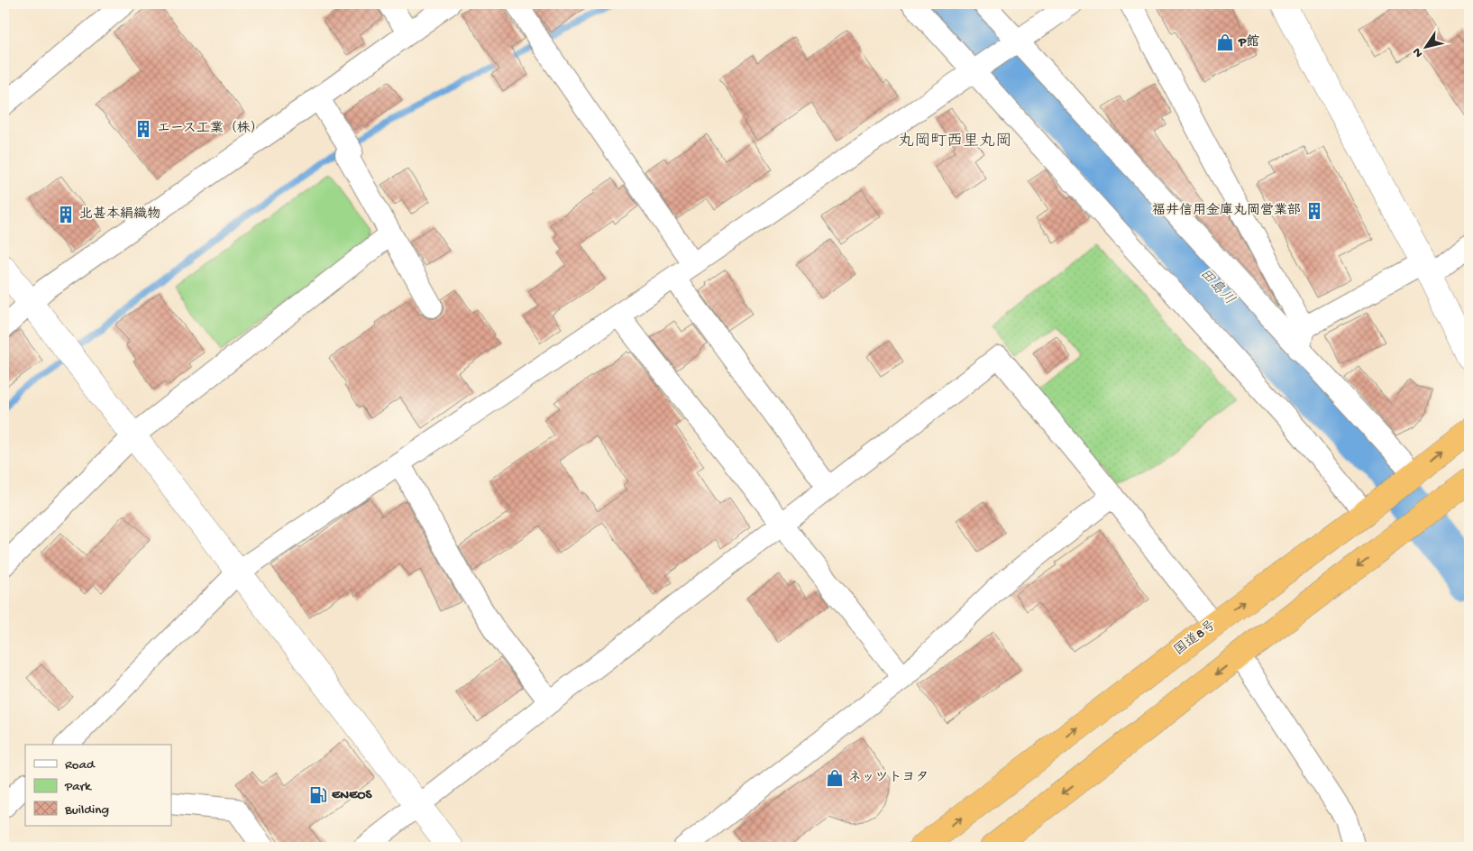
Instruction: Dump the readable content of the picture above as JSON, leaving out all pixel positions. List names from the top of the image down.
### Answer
{
  "streets": {
    "highway": ["国道8号"]
  },
  "districts": ["丸岡町西里丸岡"],
  "water": ["田島川"],
  "places": {
    "shop": ["P館", "ネッツトヨタ"],
    "building": ["エース工業（株）", "福井信用金庫丸岡営業部", "北甚本絹織物"],
    "fuel station": ["ENEOS"]
  },
  "legend": ["Road", "Park", "Building"],
  "north": "bottom left"
}
